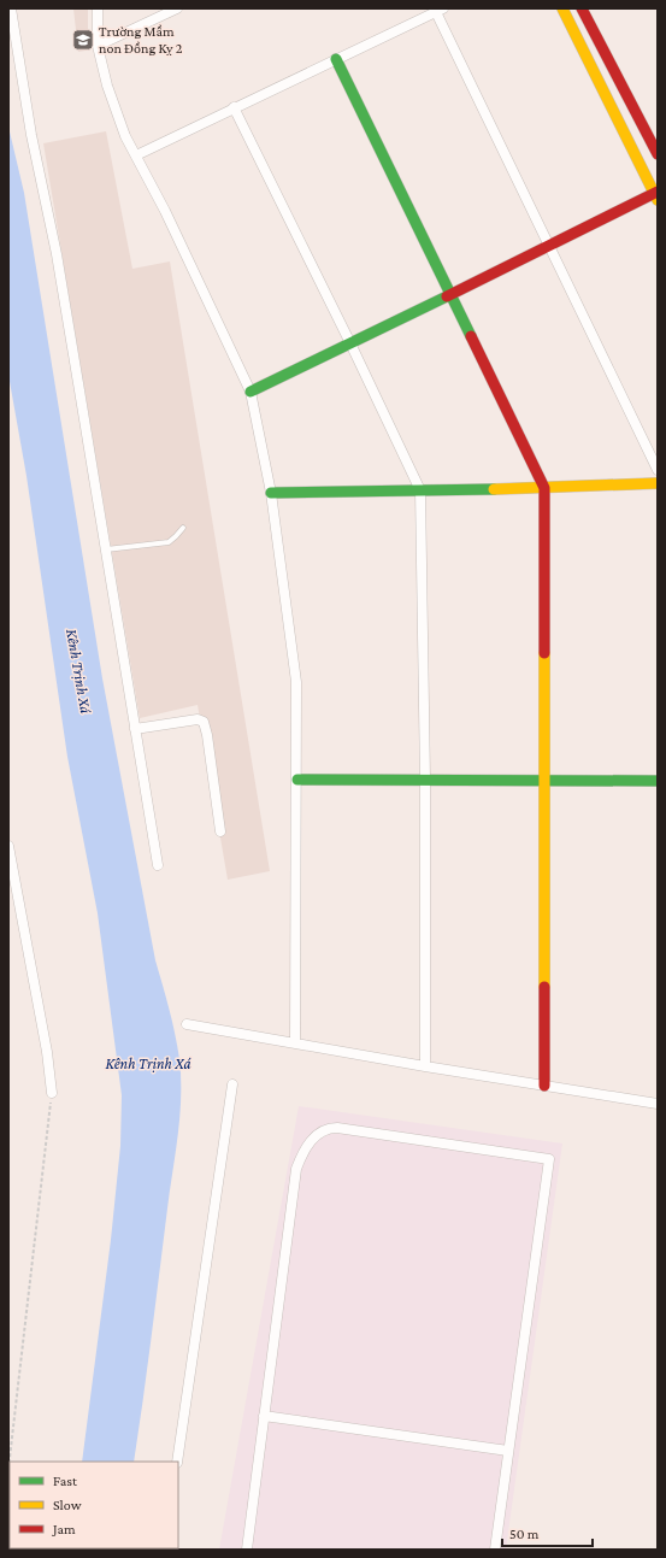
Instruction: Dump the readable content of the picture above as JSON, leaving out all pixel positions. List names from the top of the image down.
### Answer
{
  "water": ["Kênh Trịnh Xá"],
  "places": {
    "school or university": ["Trường Mầm non Đồng Kỵ 2"]
  },
  "legend": ["Fast", "Slow", "Jam"],
  "scale_bar": "50 m"
}
